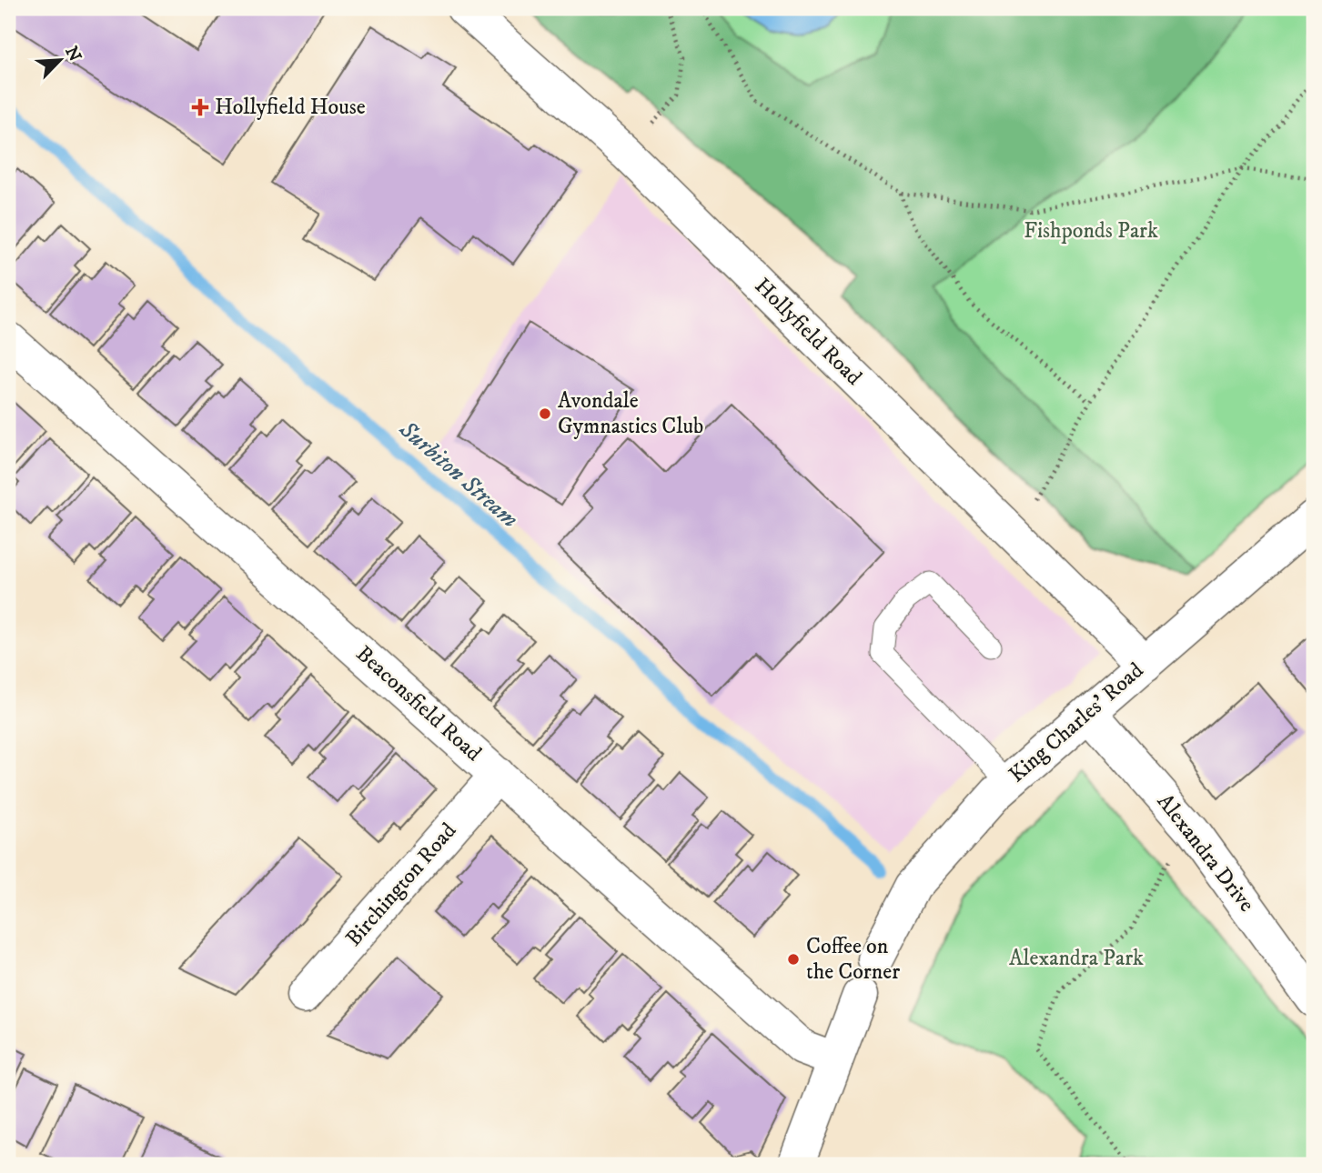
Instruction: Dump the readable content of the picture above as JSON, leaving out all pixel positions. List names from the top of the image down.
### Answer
{
  "streets": {
    "street": [
      "Hollyfield Road",
      "Beaconsfield Road",
      "King Charles' Road",
      "Alexandra Drive",
      "Birchington Road"
    ]
  },
  "crossings": [
    ["Hollyfield Road", "King Charles' Road"],
    ["Beaconsfield Road", "Birchington Road"],
    ["King Charles' Road", "Alexandra Drive"]
  ],
  "water": ["Surbiton Stream"],
  "parks": ["Fishponds Park", "Alexandra Park"],
  "places": {
    "health": ["Hollyfield House"],
    "other": ["Avondale Gymnastics Club", "Coffee on the Corner"]
  },
  "north": "top right"
}
